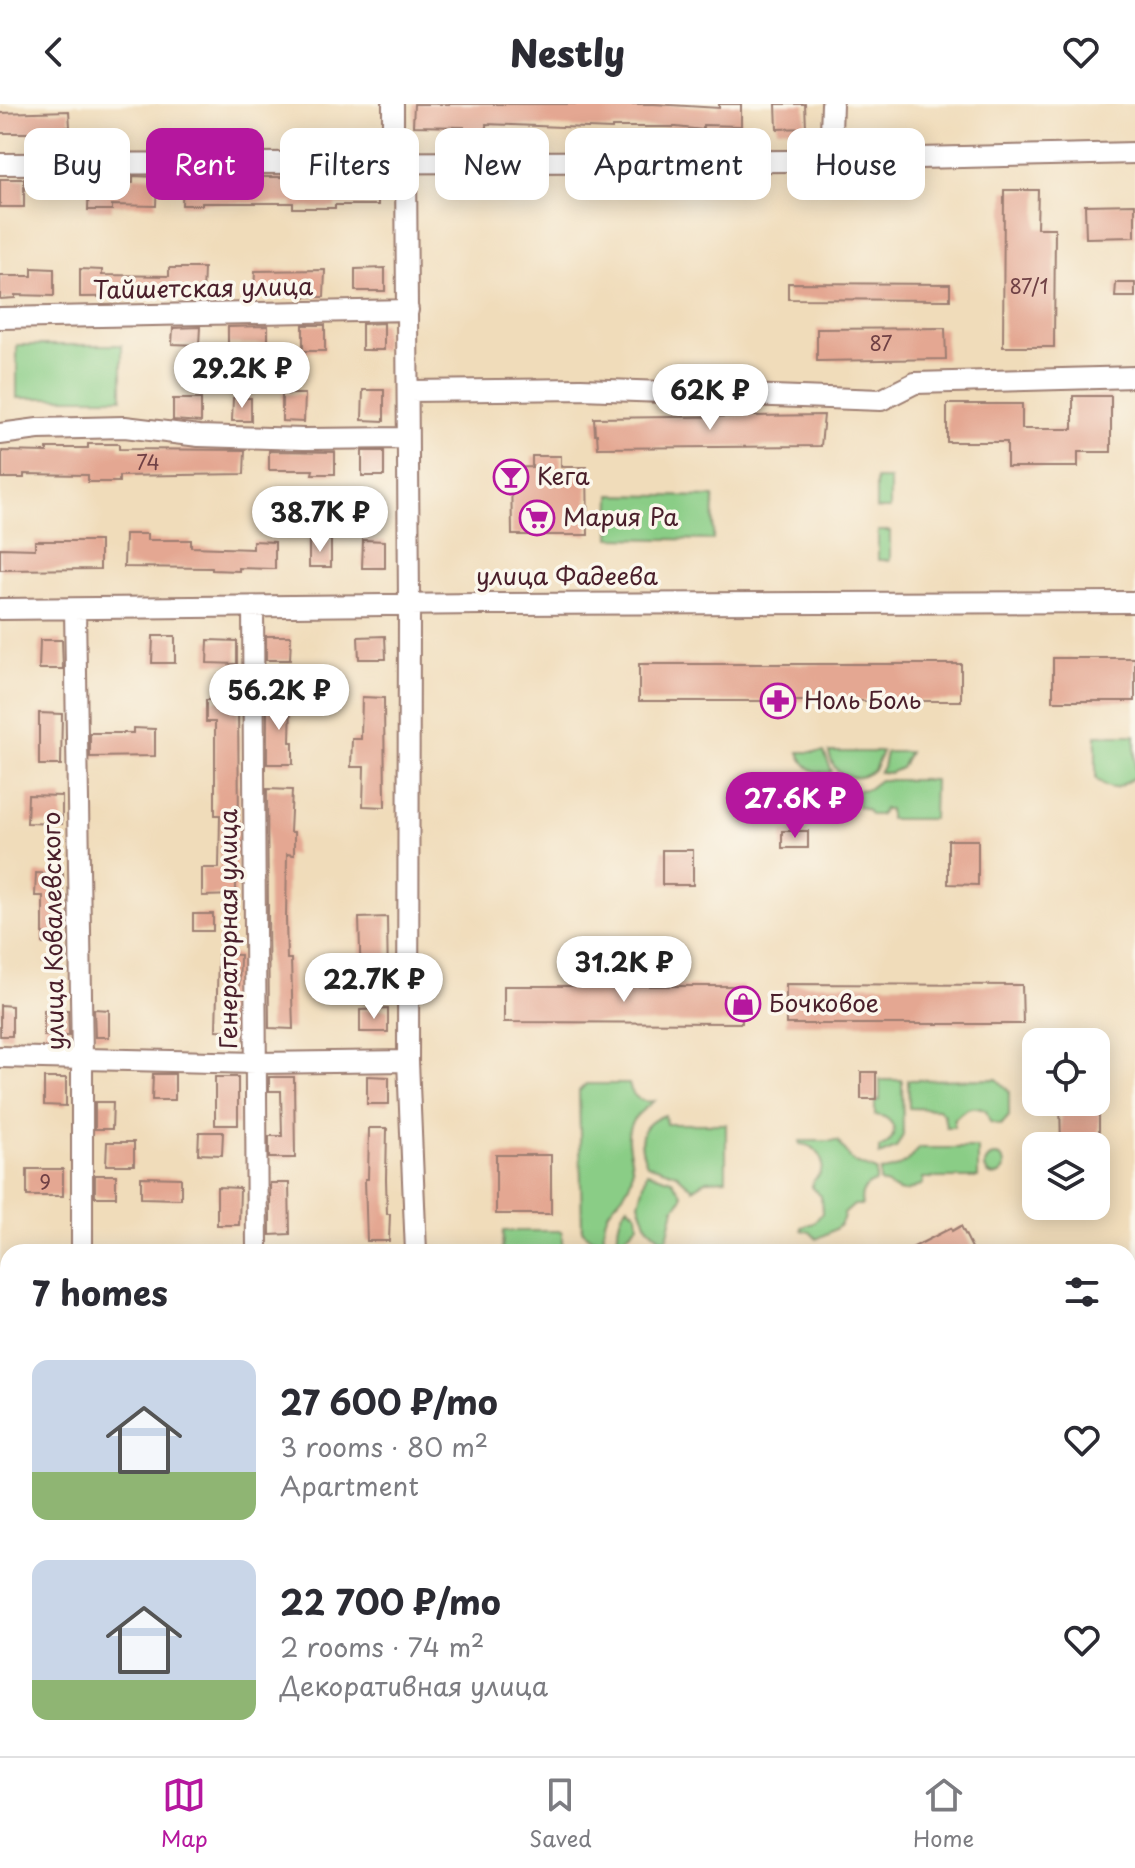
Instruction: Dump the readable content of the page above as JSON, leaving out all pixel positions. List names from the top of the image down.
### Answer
{
  "streets": {
    "street": [
      "Тайшетская улица",
      "улица Фадеева",
      "Генераторная улица",
      "улица Ковалевского"
    ]
  },
  "crossings": [
    ["улица Фадеева", "Генераторная улица"],
    ["улица Фадеева", "улица Ковалевского"]
  ],
  "places": {
    "bar": ["Кега"],
    "supermarket": ["Мария Ра"],
    "pharmacy": ["Ноль Боль"],
    "shop": ["Бочковое"]
  },
  "house_numbers": [
    "87/1",
    "87",
    "74",
    "9"
  ],
  "page": {
    "header": "Nestly",
    "chip": [
      "Buy",
      "Rent",
      "Filters",
      "New",
      "Apartment",
      "House"
    ],
    "price": [
      "29.2K ₽",
      "62K ₽",
      "38.7K ₽",
      "56.2K ₽",
      "27.6K ₽",
      "31.2K ₽",
      "22.7K ₽"
    ],
    "heading": "7 homes",
    "list": [
      {
        "name": "27 600 ₽/mo",
        "note": "3 rooms · 80 m² · Apartment"
      },
      {
        "name": "22 700 ₽/mo",
        "note": "2 rooms · 74 m² · Декоративная улица"
      }
    ],
    "tabs": ["Map", "Saved", "Home"]
  }
}
